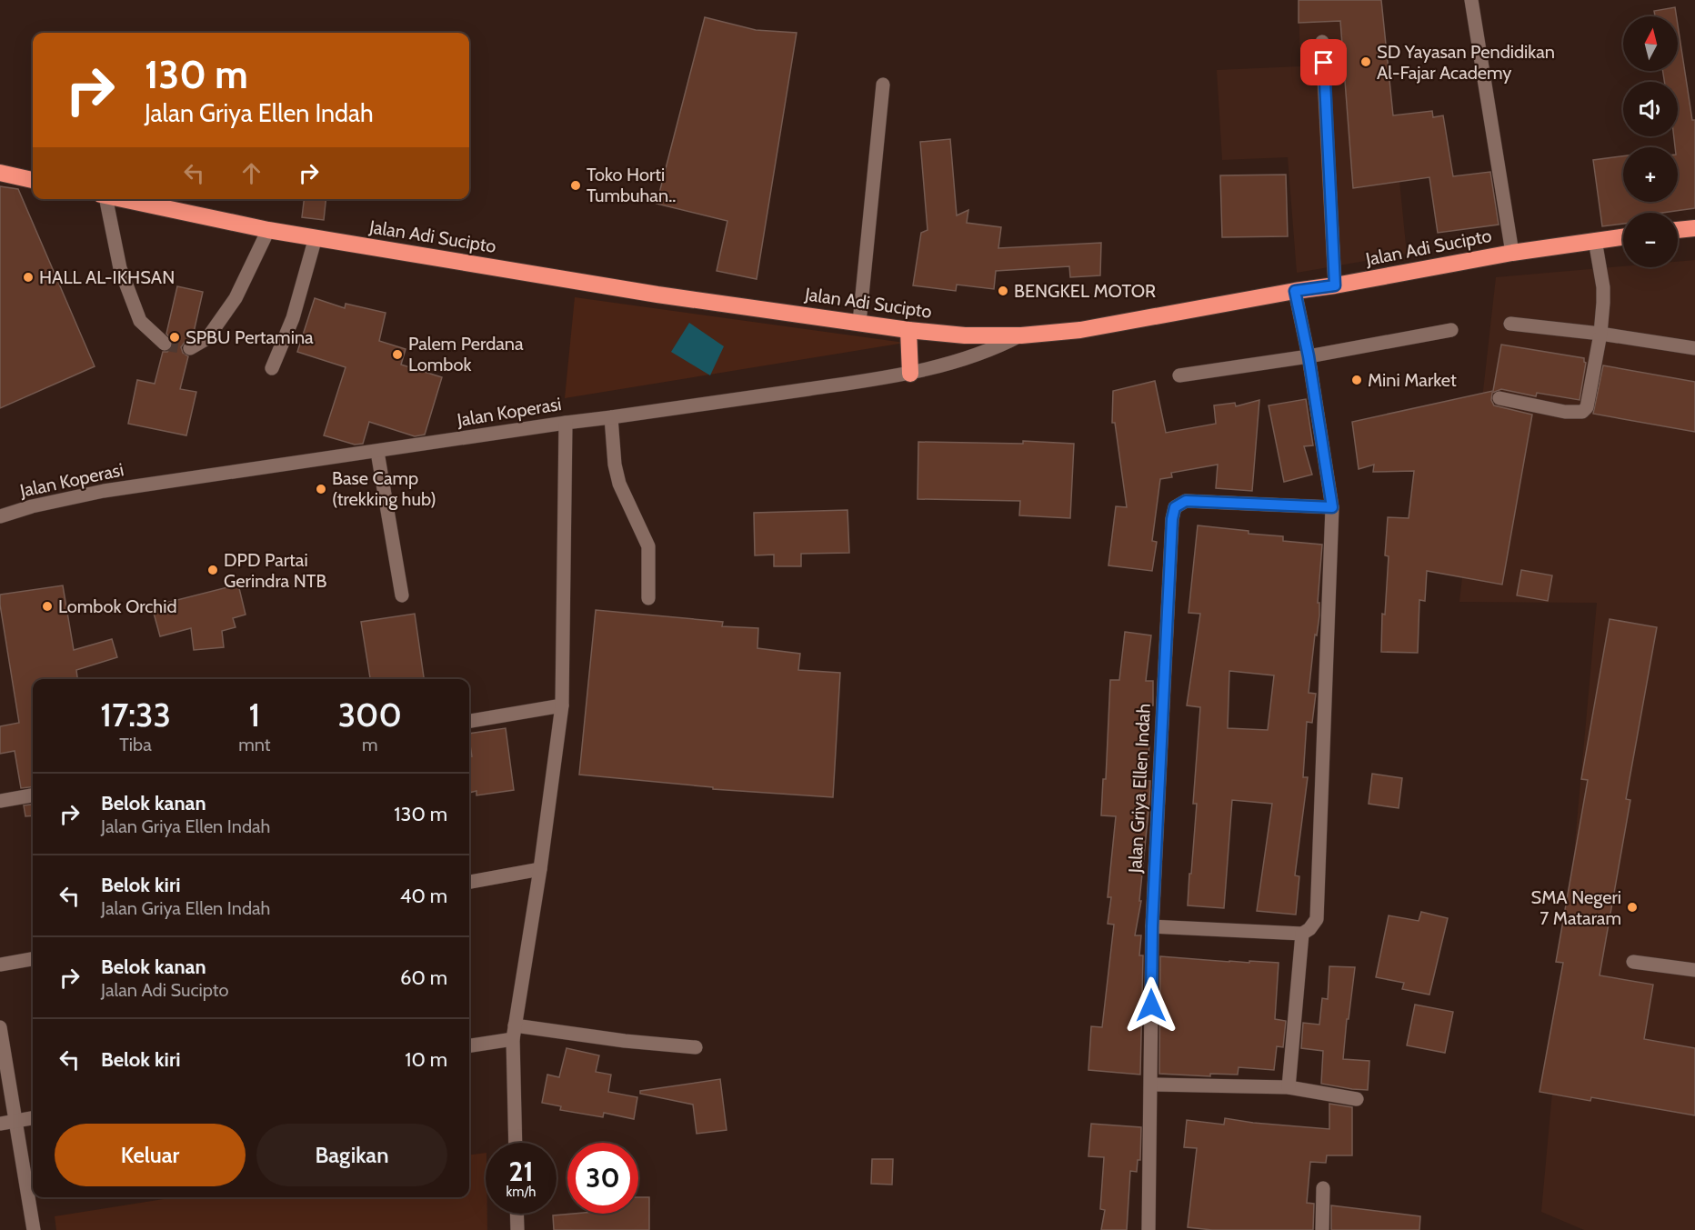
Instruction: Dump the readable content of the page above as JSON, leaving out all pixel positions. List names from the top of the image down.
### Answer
{
  "streets": {
    "highway": ["Jalan Adi Sucipto"],
    "street": ["Jalan Koperasi", "Jalan Griya Ellen Indah"]
  },
  "crossings": [
    ["Jalan Adi Sucipto", "Jalan Koperasi"]
  ],
  "places": [
    "SD Yayasan Pendidikan Al-Fajar Academy",
    "Toko Horti Tumbuhan..",
    "HALL AL-IKHSAN",
    "BENGKEL MOTOR",
    "SPBU Pertamina",
    "Palem Perdana Lombok",
    "Mini Market",
    "Base Camp (trekking hub)",
    "DPD Partai Gerindra NTB",
    "Lombok Orchid",
    "SMA Negeri 7 Mataram"
  ],
  "north": "top",
  "page": {
    "map_buttons": ["+", "−"],
    "turn": ["130 m", "Jalan Griya Ellen Indah"],
    "eta": [
      "17:33",
      "Tiba",
      "1",
      "mnt",
      "300",
      "m"
    ],
    "list": [
      {
        "name": "Belok kanan",
        "note": "Jalan Griya Ellen Indah",
        "value": "130 m"
      },
      {
        "name": "Belok kiri",
        "note": "Jalan Griya Ellen Indah",
        "value": "40 m"
      },
      {
        "name": "Belok kanan",
        "note": "Jalan Adi Sucipto",
        "value": "60 m"
      },
      {
        "name": "Belok kiri",
        "value": "10 m"
      }
    ],
    "buttons": ["Keluar", "Bagikan"],
    "speed": "21 km/h",
    "limit": "30"
  }
}
